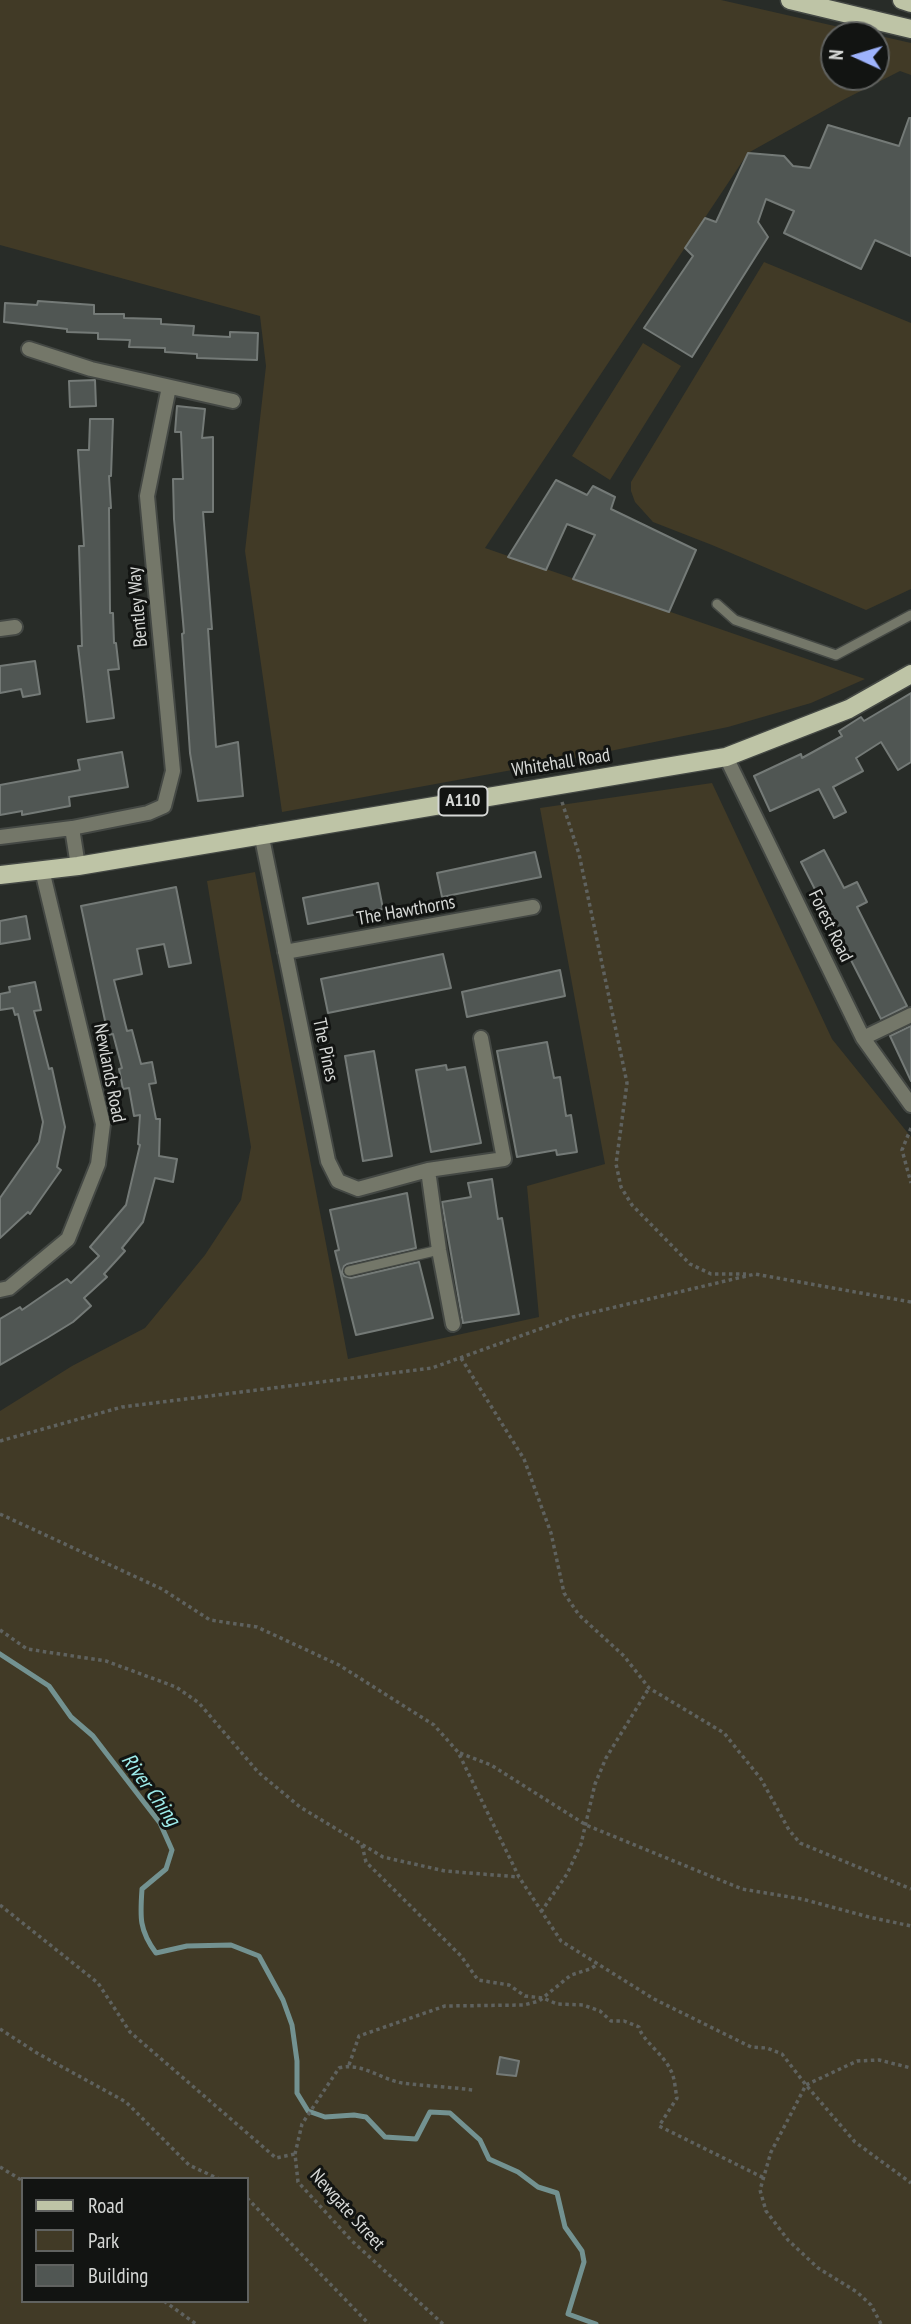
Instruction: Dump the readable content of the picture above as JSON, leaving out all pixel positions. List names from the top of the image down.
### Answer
{
  "streets": {
    "main road": ["Whitehall Road", "A110"],
    "street": [
      "Bentley Way",
      "The Hawthorns",
      "Forest Road",
      "The Pines",
      "Newlands Road"
    ],
    "path": ["Newgate Street"]
  },
  "crossings": [
    ["Whitehall Road", "Forest Road"],
    ["Whitehall Road", "The Pines"],
    ["Whitehall Road", "Newlands Road"],
    ["The Hawthorns", "The Pines"]
  ],
  "water": ["River Ching"],
  "legend": ["Road", "Park", "Building"],
  "north": "left"
}
